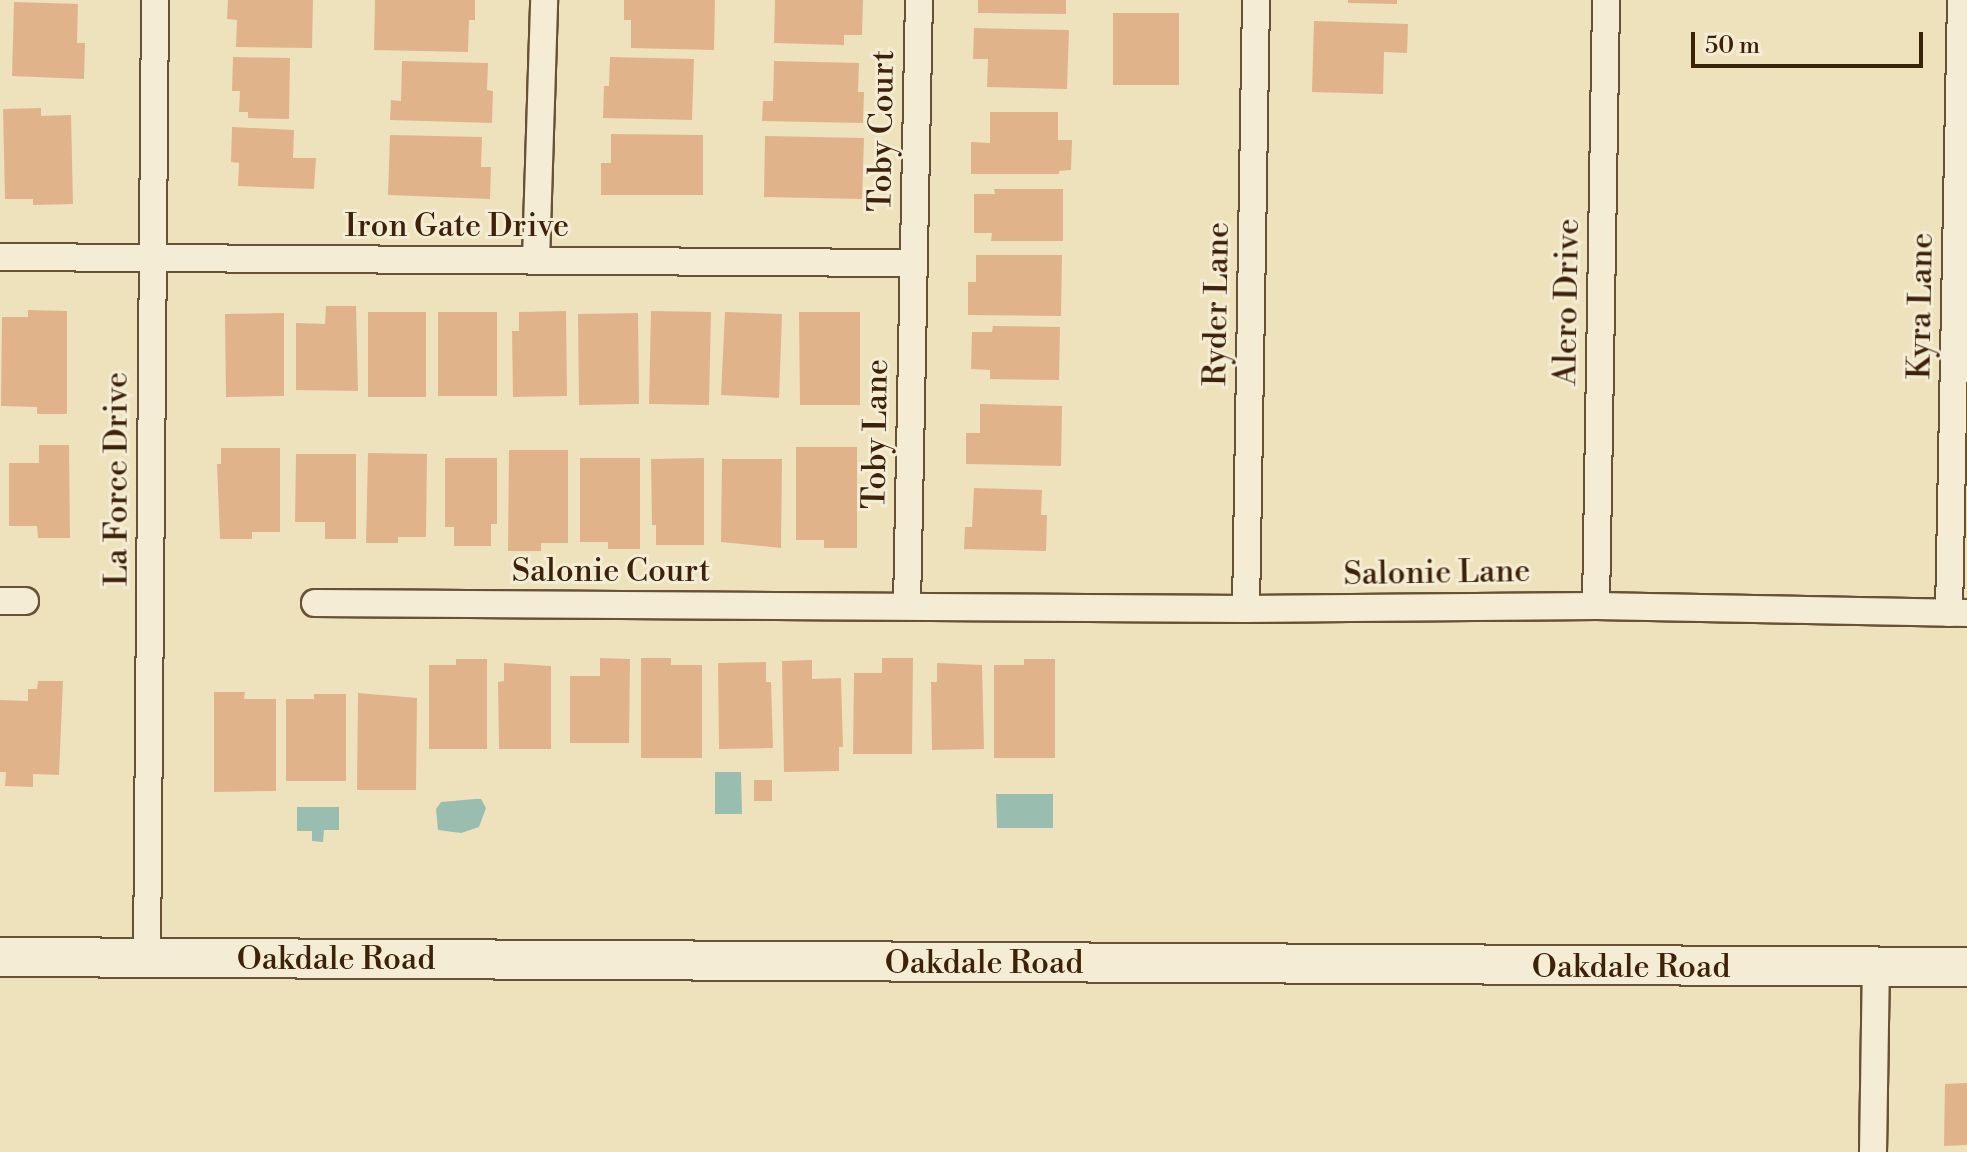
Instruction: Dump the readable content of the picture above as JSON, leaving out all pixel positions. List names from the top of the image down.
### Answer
{
  "streets": {
    "main road": ["Oakdale Road"],
    "street": [
      "Toby Court",
      "Iron Gate Drive",
      "Alero Drive",
      "Ryder Lane",
      "Kyra Lane",
      "Toby Lane",
      "La Force Drive",
      "Salonie Court",
      "Salonie Lane"
    ]
  },
  "crossings": [
    ["Toby Court", "Iron Gate Drive"],
    ["Toby Court", "Toby Lane"],
    ["Iron Gate Drive", "Toby Lane"],
    ["Iron Gate Drive", "La Force Drive"],
    ["Alero Drive", "Salonie Lane"],
    ["Ryder Lane", "Salonie Lane"],
    ["Kyra Lane", "Salonie Lane"],
    ["Toby Lane", "Salonie Court"],
    ["Toby Lane", "Salonie Lane"],
    ["La Force Drive", "Oakdale Road"],
    ["Salonie Court", "Salonie Lane"]
  ],
  "scale_bar": "50 m"
}
